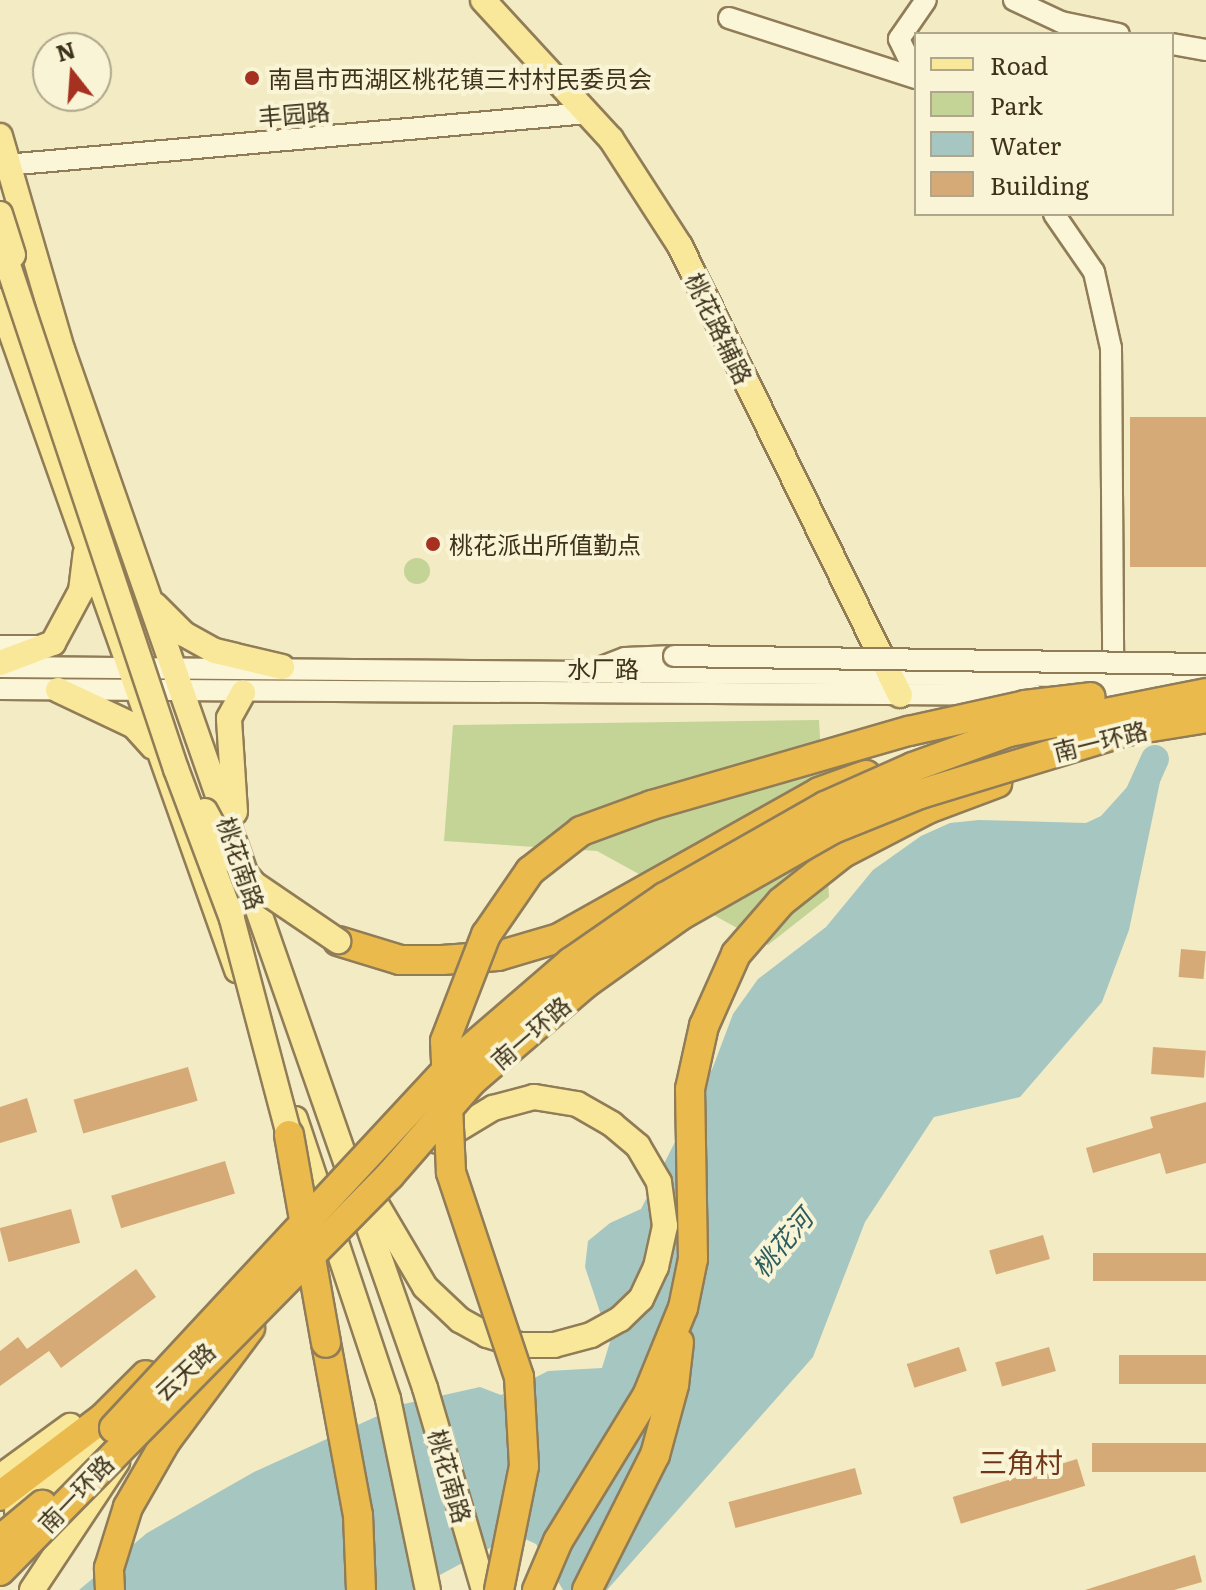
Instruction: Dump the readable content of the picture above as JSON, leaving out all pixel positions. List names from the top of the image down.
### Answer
{
  "streets": {
    "highway": ["南一环路"],
    "main road": ["桃花路辅路", "桃花南路", "云天路"],
    "street": ["丰园路", "水厂路"]
  },
  "crossings": [
    ["丰园路", "桃花路辅路"],
    ["丰园路", "桃花南路"],
    ["桃花路辅路", "水厂路"],
    ["水厂路", "南一环路"],
    ["水厂路", "桃花南路"],
    ["桃花南路", "云天路"]
  ],
  "districts": ["三角村"],
  "water": ["桃花河"],
  "places": ["南昌市西湖区桃花镇三村村民委员会", "桃花派出所值勤点"],
  "legend": [
    "Road",
    "Park",
    "Water",
    "Building"
  ],
  "north": "top"
}
